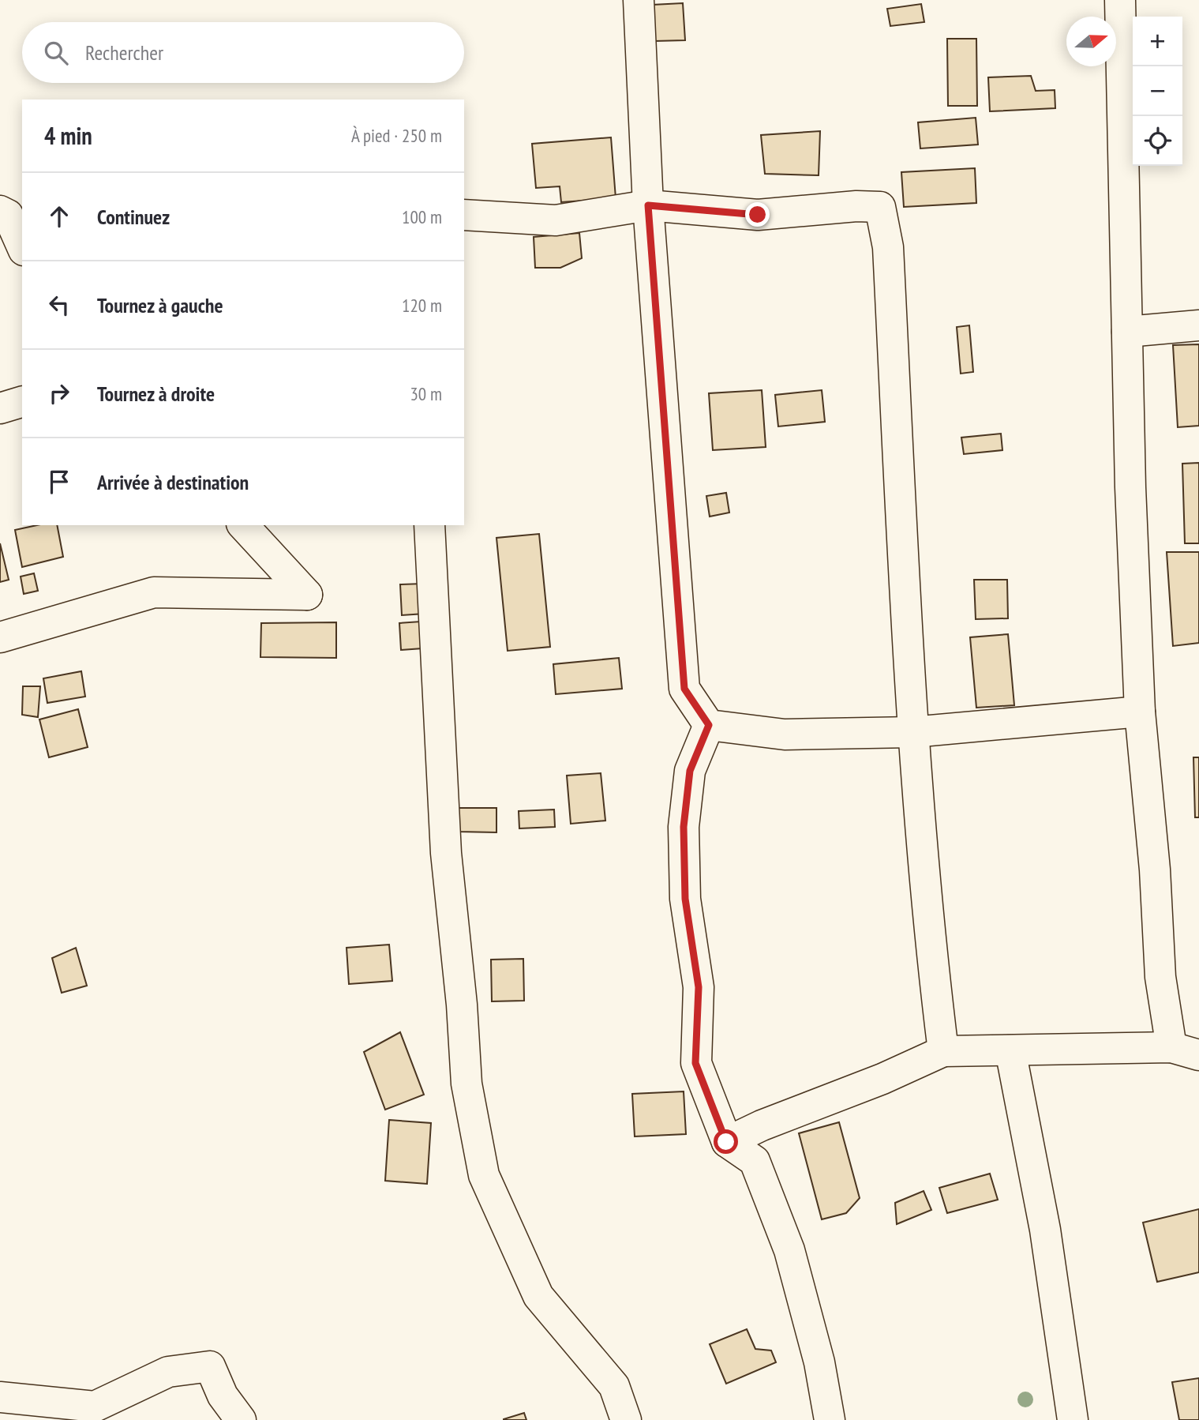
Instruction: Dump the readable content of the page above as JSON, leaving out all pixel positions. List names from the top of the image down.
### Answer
{
  "north": "right",
  "page": {
    "map_buttons": ["+", "−"],
    "search": "Rechercher",
    "heading": ["4 min", "À pied · 250 m"],
    "list": [
      ["Continuez", "100 m"],
      ["Tournez à gauche", "120 m"],
      ["Tournez à droite", "30 m"],
      "Arrivée à destination"
    ]
  }
}
